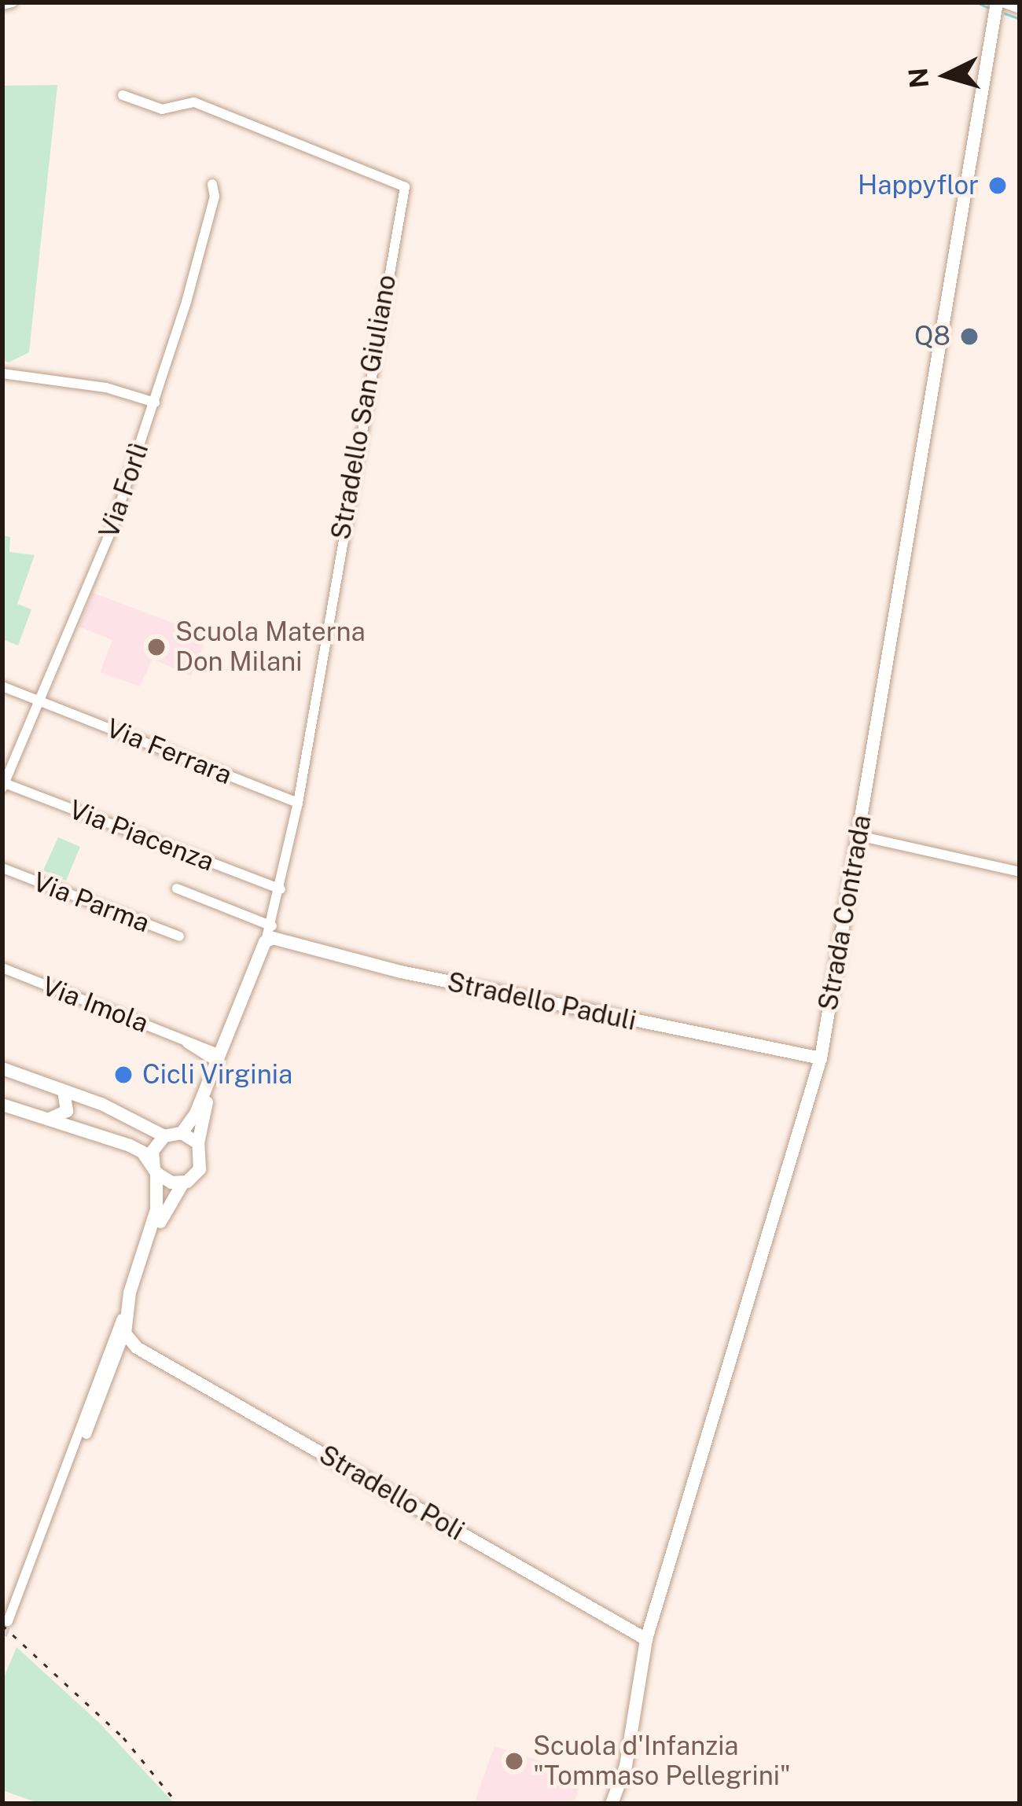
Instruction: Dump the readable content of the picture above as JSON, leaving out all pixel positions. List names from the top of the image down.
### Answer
{
  "streets": {
    "street": [
      "Stradello San Giuliano",
      "Via Forlì",
      "Via Ferrara",
      "Via Piacenza",
      "Via Parma",
      "Strada Contrada",
      "Stradello Paduli",
      "Via Imola",
      "Stradello Poli"
    ]
  },
  "crossings": [
    ["Stradello San Giuliano", "Via Ferrara"],
    ["Stradello San Giuliano", "Via Piacenza"],
    ["Stradello San Giuliano", "Stradello Paduli"],
    ["Stradello San Giuliano", "Via Imola"],
    ["Via Forlì", "Via Ferrara"],
    ["Via Forlì", "Via Piacenza"],
    ["Strada Contrada", "Stradello Paduli"],
    ["Strada Contrada", "Stradello Poli"]
  ],
  "places": [
    "Happyflor",
    "Q8",
    "Scuola Materna Don Milani",
    "Cicli Virginia",
    "Scuola d'Infanzia \"Tommaso Pellegrini\""
  ],
  "north": "left"
}
